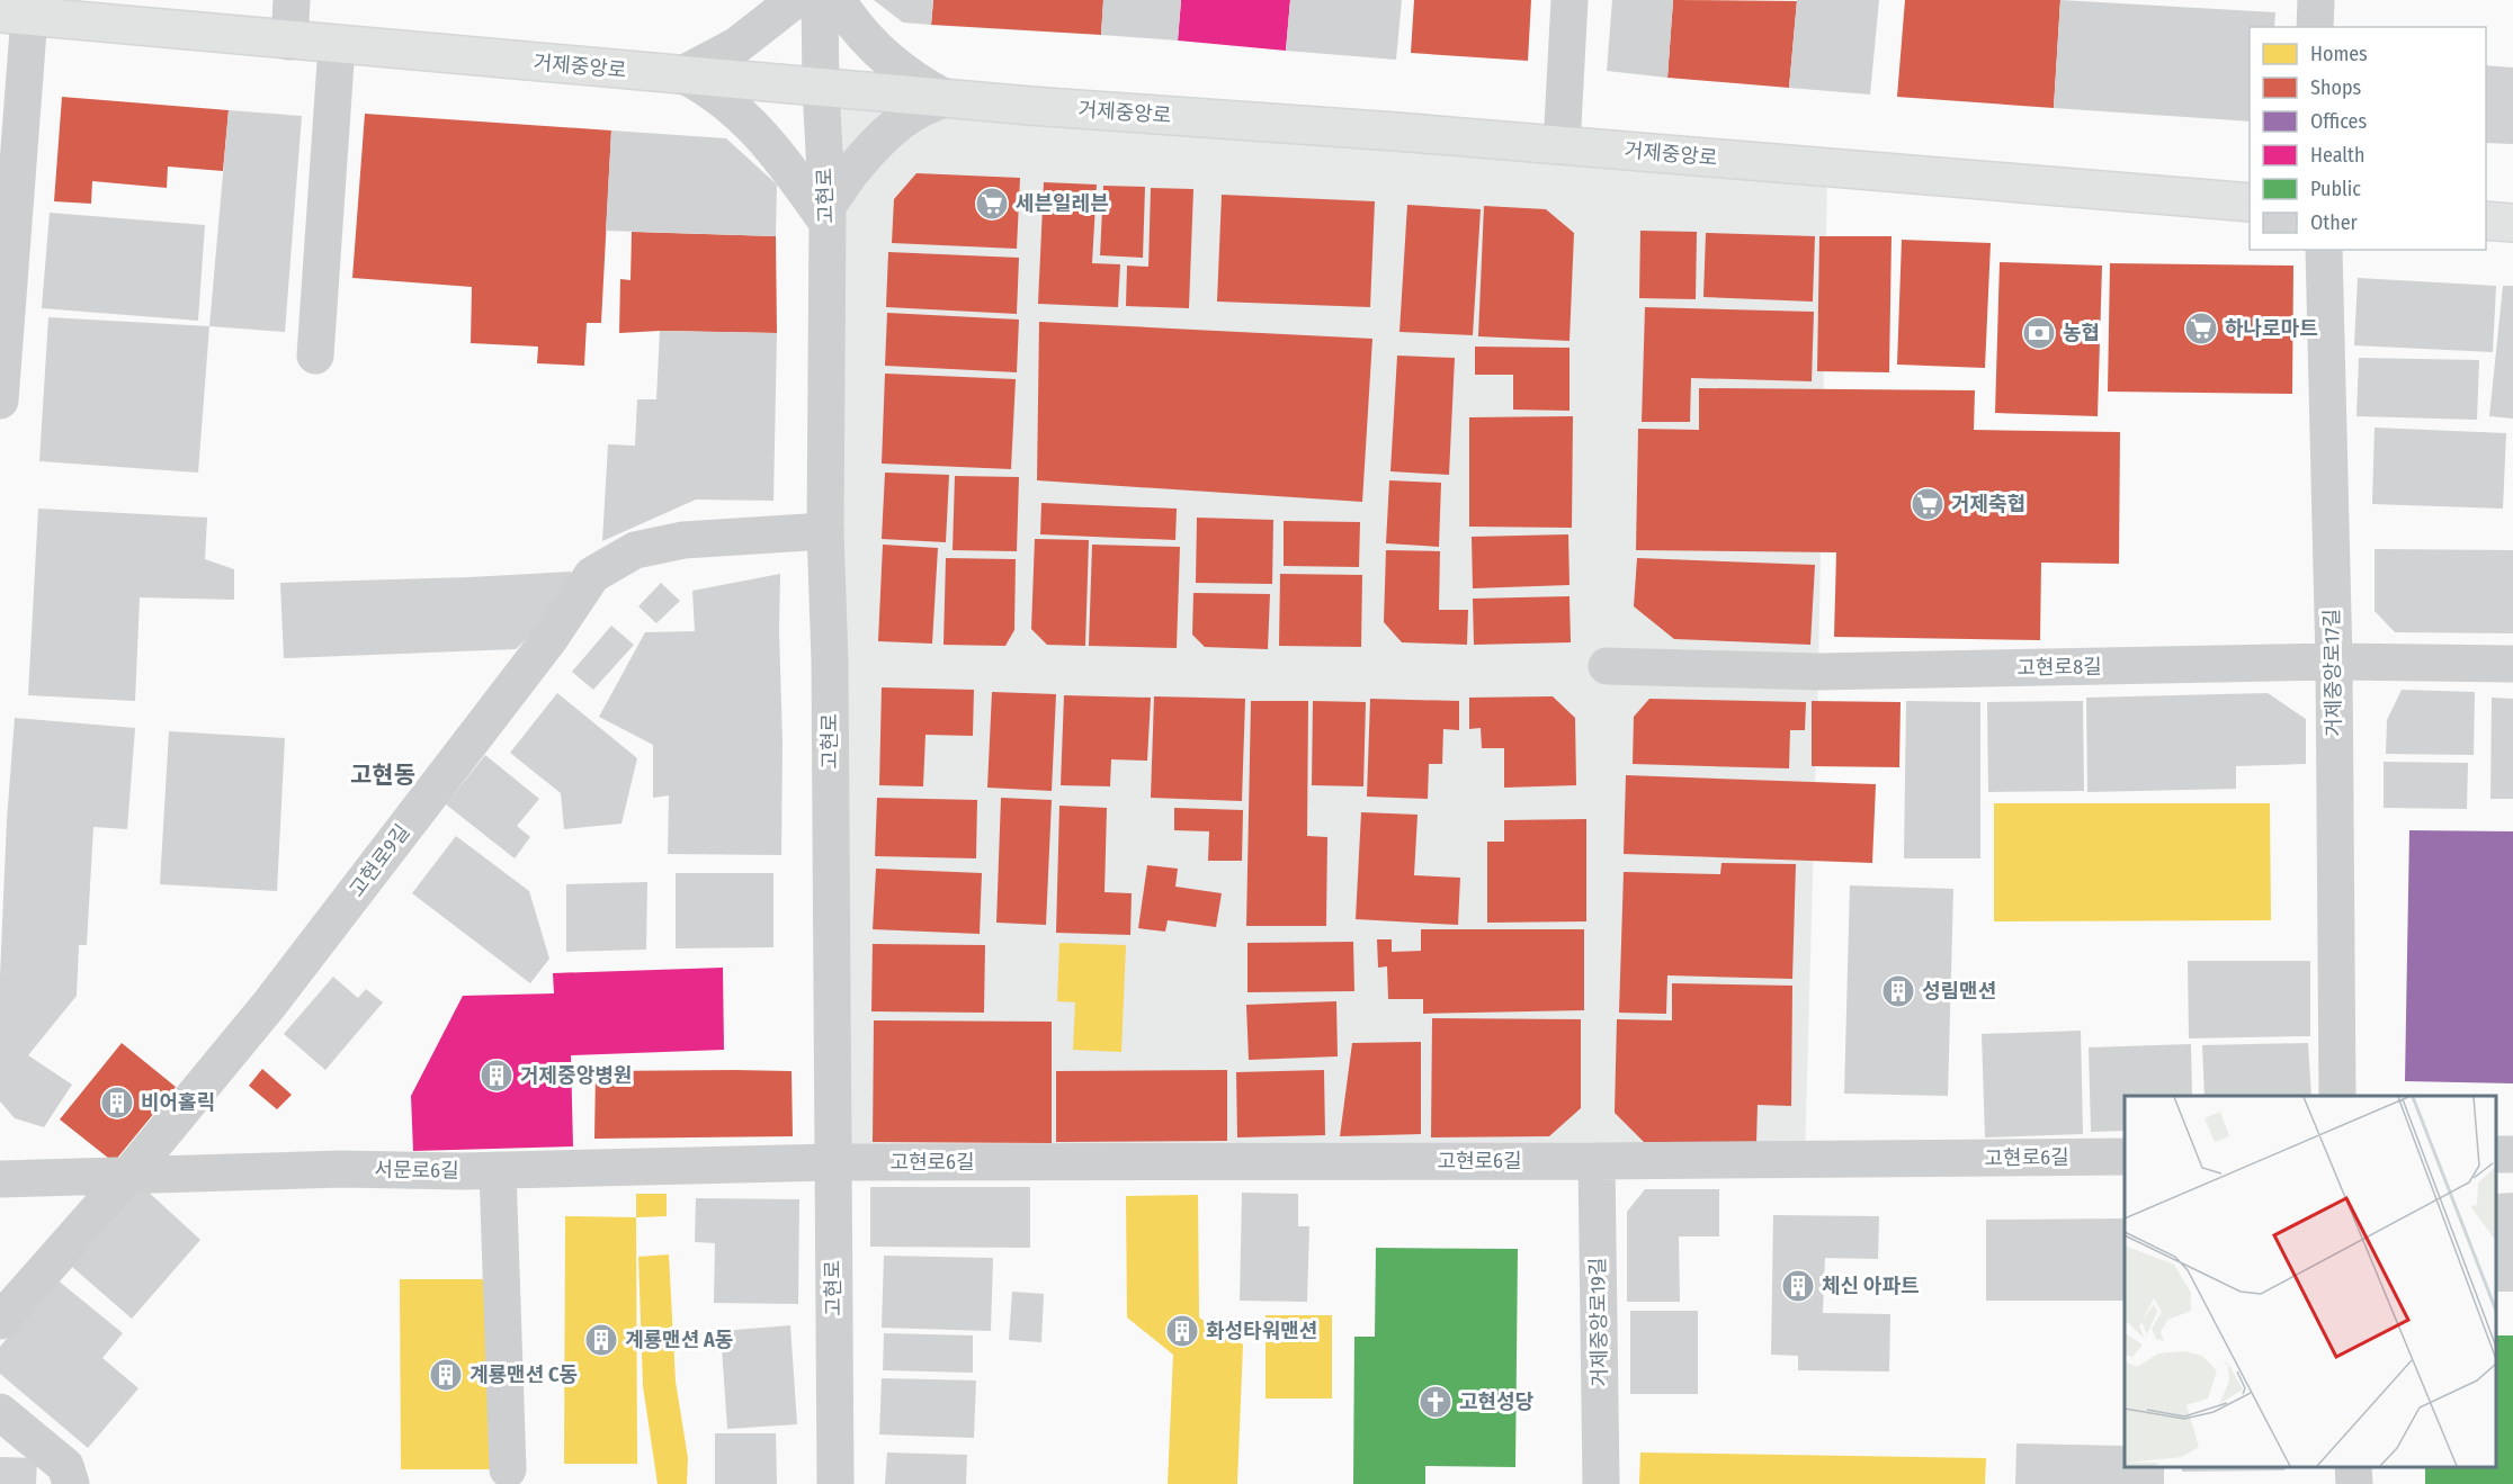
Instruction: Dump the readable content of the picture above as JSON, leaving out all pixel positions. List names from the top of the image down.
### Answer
{
  "streets": {
    "main road": ["거제중앙로"],
    "street": [
      "고현로",
      "고현로8길",
      "거제중앙로17길",
      "고현로9길",
      "고현로6길",
      "서문로6길",
      "거제중앙로19길"
    ]
  },
  "crossings": [
    ["거제중앙로", "고현로"],
    ["고현로", "고현로9길"],
    ["고현로", "고현로6길"],
    ["고현로", "서문로6길"],
    ["고현로8길", "거제중앙로17길"],
    ["고현로9길", "서문로6길"],
    ["고현로6길", "서문로6길"],
    ["고현로6길", "거제중앙로19길"]
  ],
  "districts": ["고현동"],
  "places": {
    "supermarket": ["세븐일레븐", "하나로마트", "거제축협"],
    "bank": ["농협"],
    "building": [
      "성림맨션",
      "거제중앙병원",
      "비어홀릭",
      "체신 아파트",
      "화성타워맨션",
      "계룡맨션 A동",
      "계룡맨션 C동"
    ],
    "church": ["고현성당"]
  },
  "legend": [
    "Homes",
    "Shops",
    "Offices",
    "Health",
    "Public",
    "Other"
  ]
}
